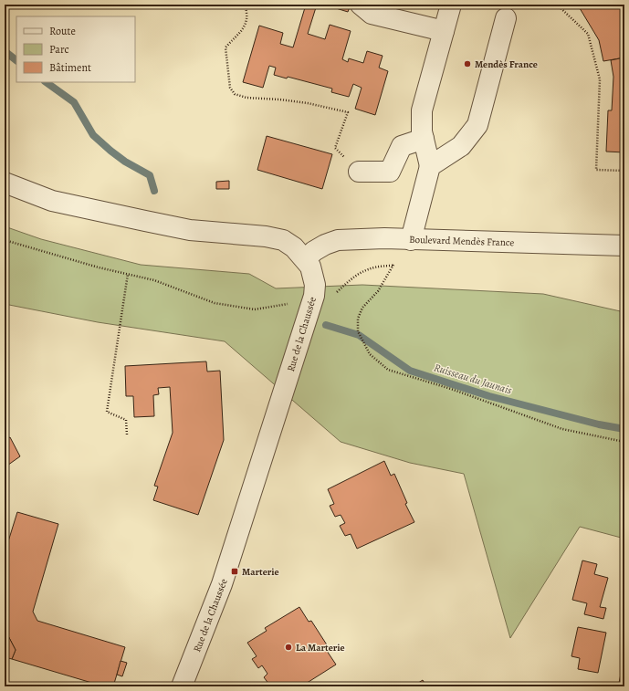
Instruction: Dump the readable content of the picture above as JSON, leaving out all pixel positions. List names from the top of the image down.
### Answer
{
  "streets": {
    "street": ["Boulevard Mendès France", "Rue de la Chaussée"]
  },
  "crossings": [
    ["Boulevard Mendès France", "Rue de la Chaussée"]
  ],
  "water": ["Ruisseau du Jaunais"],
  "places": {
    "other": ["Mendès France", "La Marterie"],
    "transit": ["Marterie"]
  },
  "legend": ["Route", "Parc", "Bâtiment"]
}
